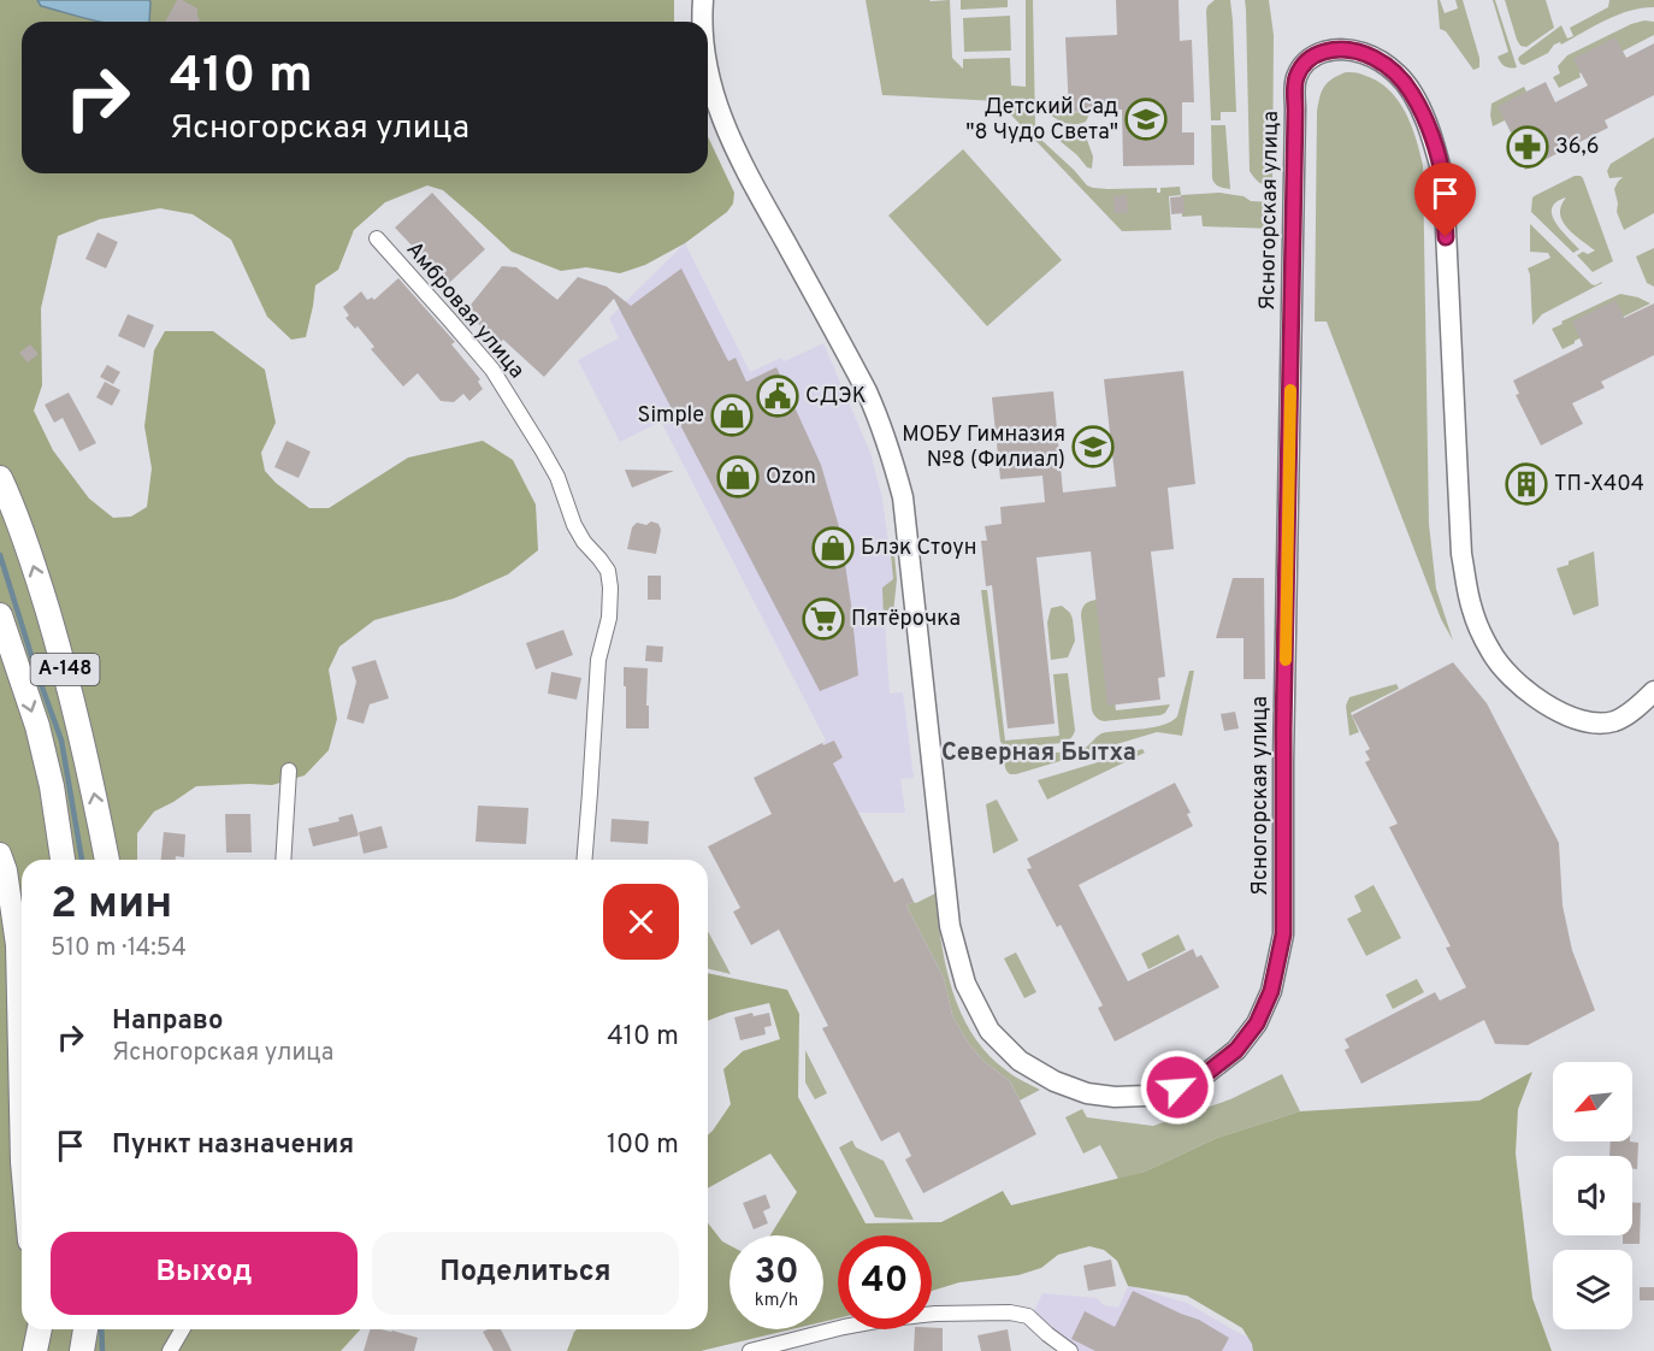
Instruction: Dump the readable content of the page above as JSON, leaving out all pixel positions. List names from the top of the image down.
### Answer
{
  "streets": {
    "main road": ["А-148"],
    "street": ["Ясногорская улица", "Амбровая улица"]
  },
  "districts": ["Северная Бытха"],
  "places": {
    "school or university": ["Детский Сад \"8 Чудо Света\"", "МОБУ Гимназия №8 (Филиал)"],
    "pharmacy": ["36,6"],
    "public building": ["СДЭК"],
    "shop": ["Simple", "Ozon", "Блэк Стоун"],
    "building": ["ТП-Х404"],
    "supermarket": ["Пятёрочка"]
  },
  "north": "bottom left",
  "page": {
    "turn": ["410 m", "Ясногорская улица"],
    "heading": ["2 мин", "510 m · 14:54"],
    "list": [
      {
        "name": "Направо",
        "note": "Ясногорская улица",
        "value": "410 m"
      },
      {
        "name": "Пункт назначения",
        "value": "100 m"
      }
    ],
    "buttons": ["Выход", "Поделиться"],
    "speed": "30 km/h",
    "limit": "40"
  }
}
